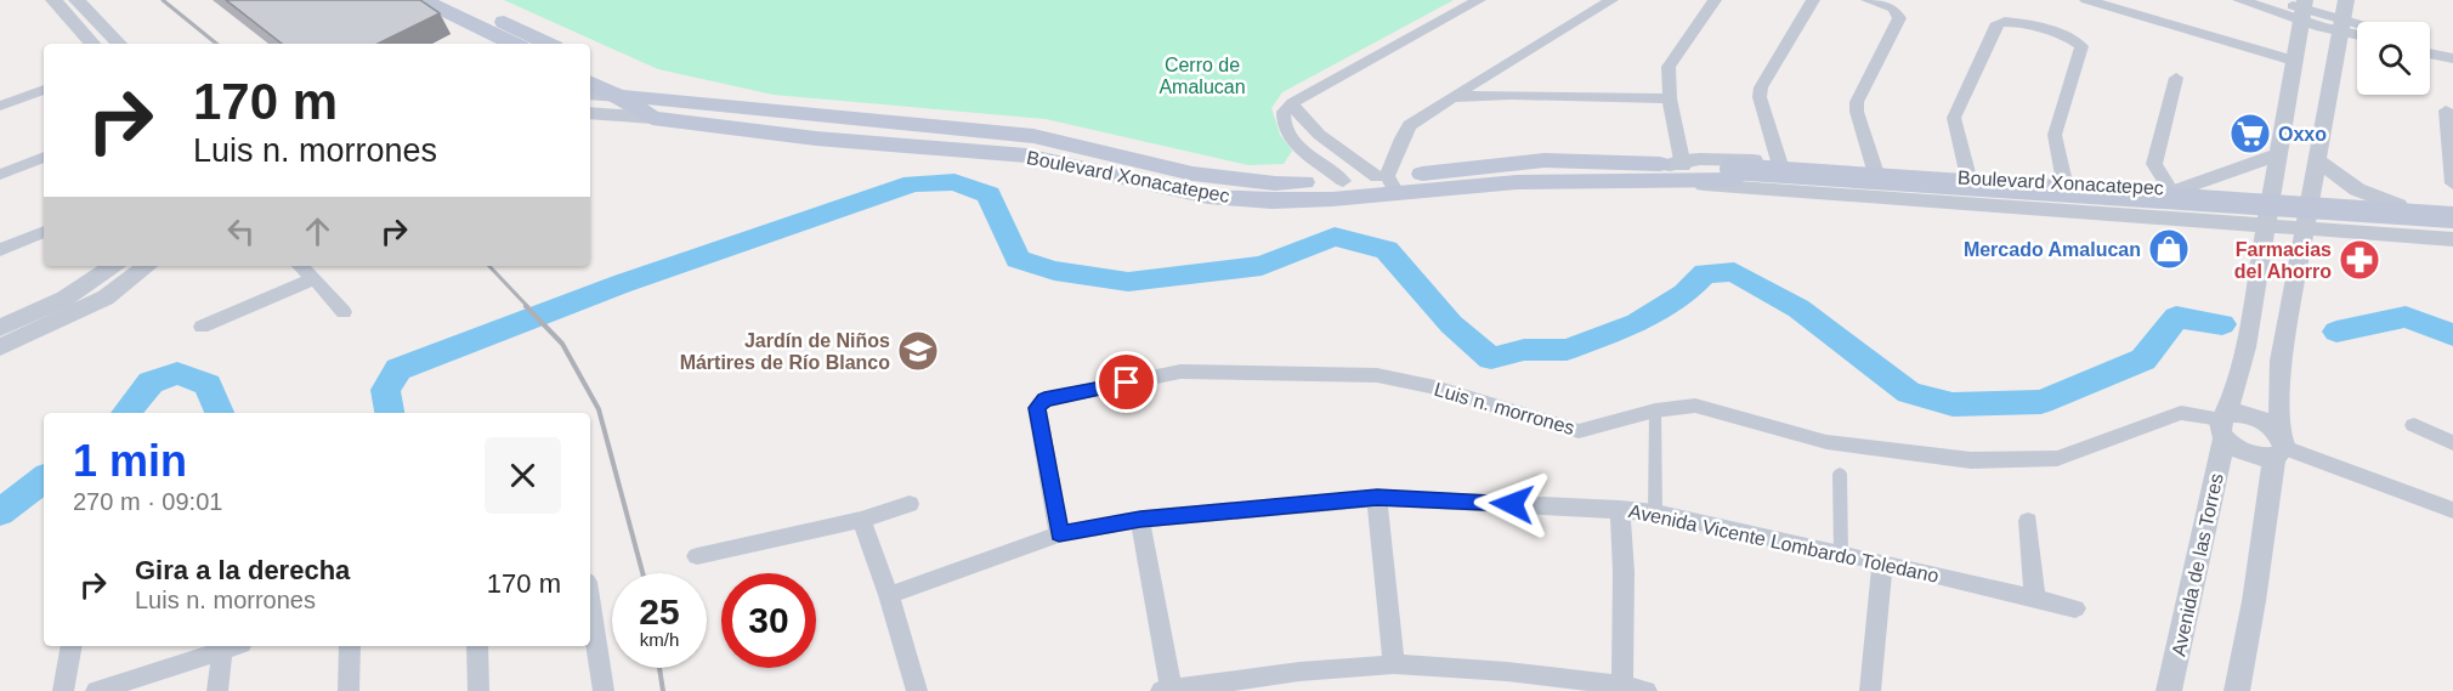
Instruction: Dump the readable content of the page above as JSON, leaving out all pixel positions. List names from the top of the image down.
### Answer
{
  "streets": {
    "main road": ["Boulevard Xonacatepec"],
    "street": ["Luis n. morrones", "Avenida Vicente Lombardo Toledano", "Avenida de las Torres"]
  },
  "crossings": [
    ["Boulevard Xonacatepec", "Avenida de las Torres"],
    ["Luis n. morrones", "Avenida Vicente Lombardo Toledano"],
    ["Luis n. morrones", "Avenida de las Torres"]
  ],
  "parks": ["Cerro de Amalucan"],
  "places": {
    "supermarket": ["Oxxo"],
    "shop": ["Mercado Amalucan"],
    "pharmacy": ["Farmacias del Ahorro"],
    "school or university": ["Jardín de Niños Mártires de Río Blanco"]
  },
  "page": {
    "turn": ["170 m", "Luis n. morrones"],
    "heading": ["1 min", "270 m · 09:01"],
    "list": [
      {
        "name": "Gira a la derecha",
        "note": "Luis n. morrones",
        "value": "170 m"
      }
    ],
    "speed": "25 km/h",
    "limit": "30"
  }
}
